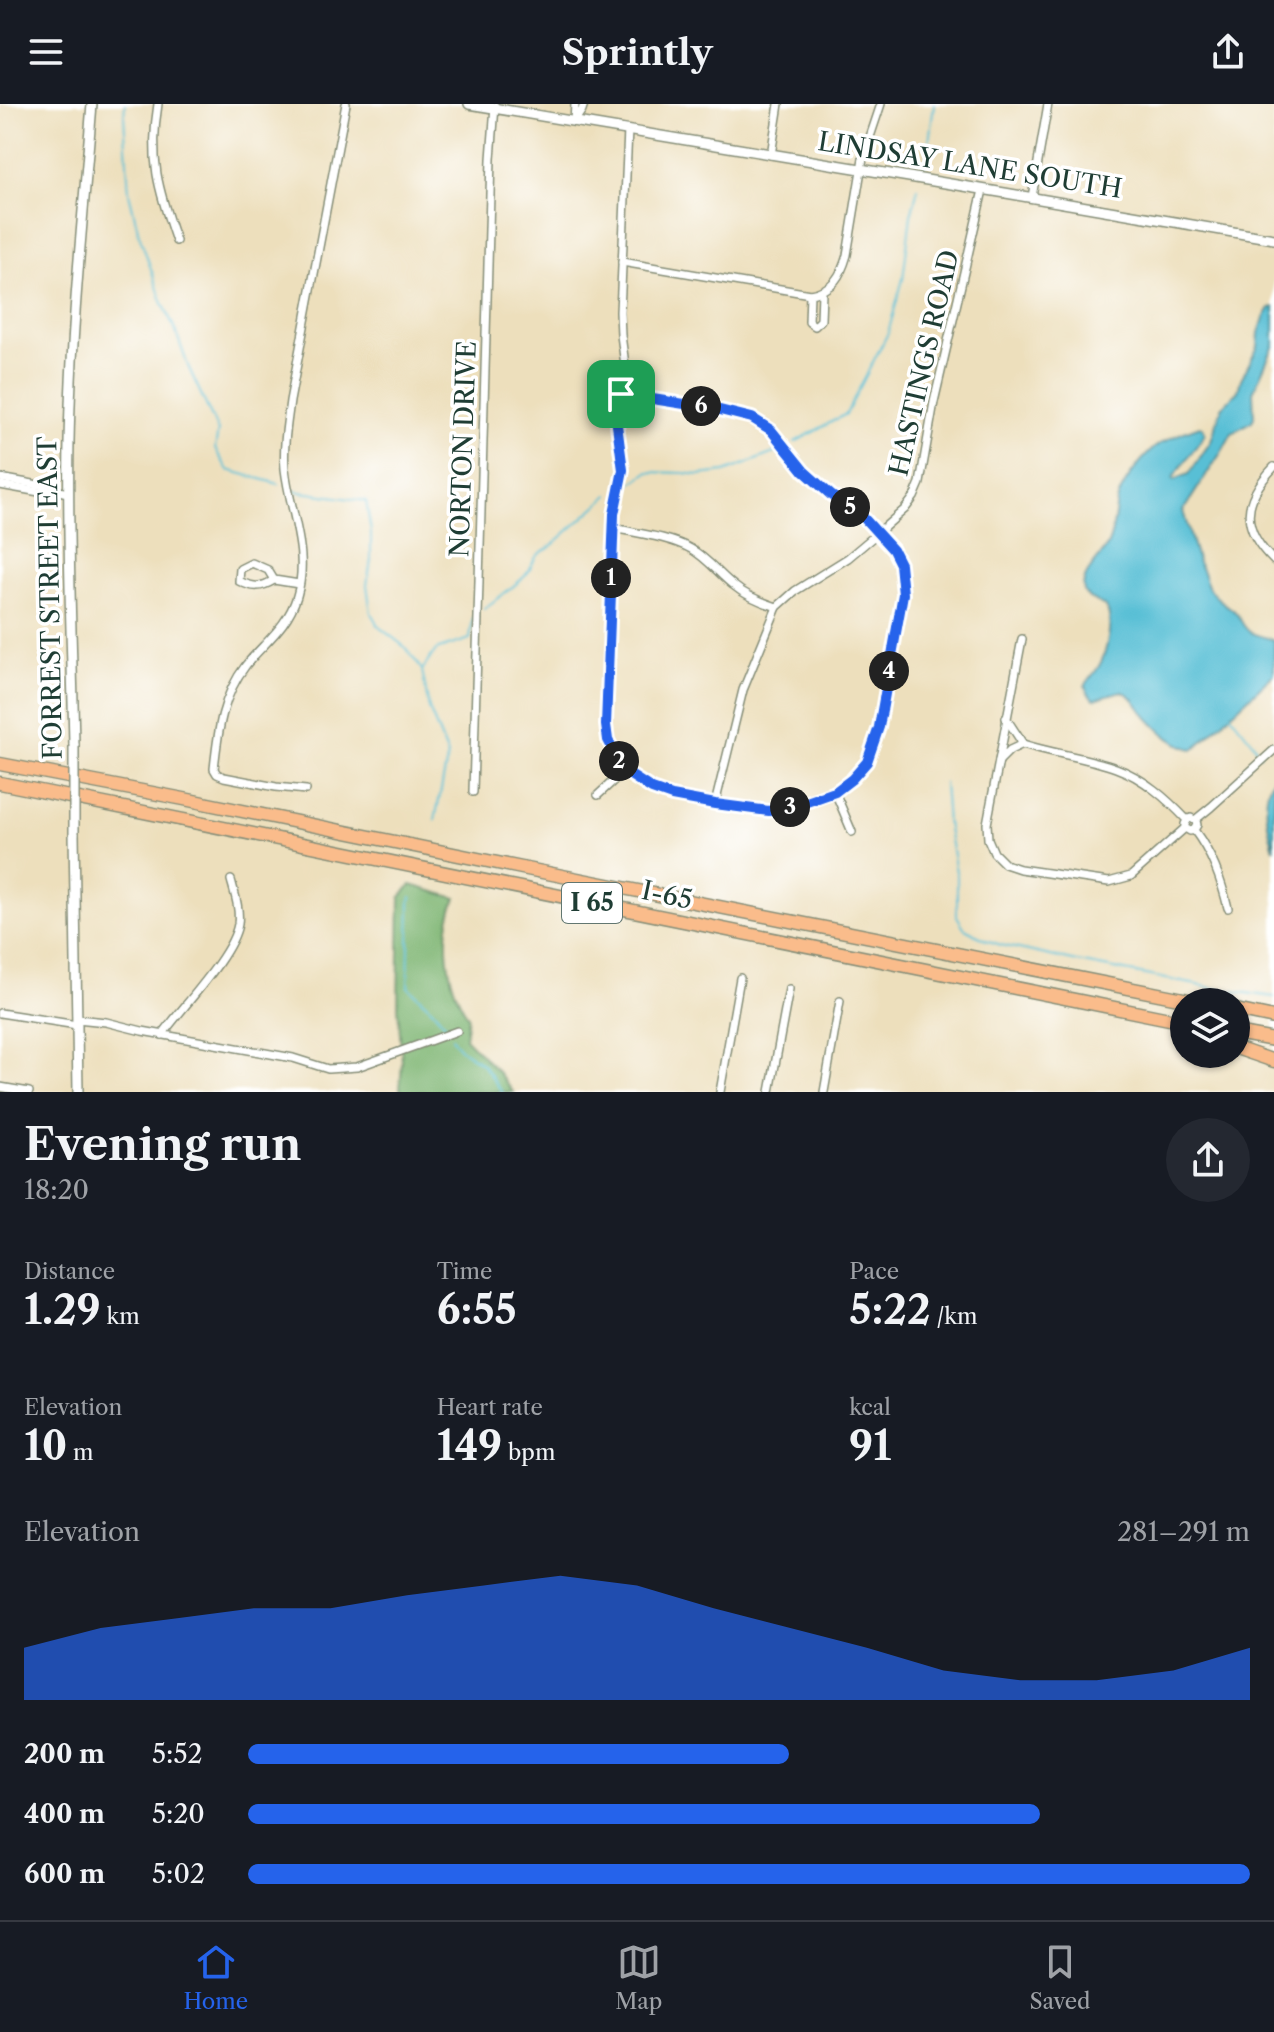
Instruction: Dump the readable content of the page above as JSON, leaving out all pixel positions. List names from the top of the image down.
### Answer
{
  "streets": {
    "highway": ["I-65", "I 65"],
    "street": [
      "LINDSAY LANE SOUTH",
      "HASTINGS ROAD",
      "NORTON DRIVE",
      "FORREST STREET EAST"
    ]
  },
  "crossings": [
    ["LINDSAY LANE SOUTH", "HASTINGS ROAD"],
    ["LINDSAY LANE SOUTH", "NORTON DRIVE"]
  ],
  "page": {
    "header": "Sprintly",
    "pins": [
      "6",
      "5",
      "1",
      "4",
      "2",
      "3"
    ],
    "heading": ["Evening run", "18:20"],
    "stats": [
      ["Distance", "1.29 km"],
      ["Time", "6:55"],
      ["Pace", "5:22 /km"],
      ["Elevation", "10 m"],
      ["Heart rate", "149 bpm"],
      ["kcal", "91"]
    ],
    "chart": ["Elevation", "281–291 m"],
    "list": [
      {
        "name": "200 m",
        "note": "5:52"
      },
      {
        "name": "400 m",
        "note": "5:20"
      },
      {
        "name": "600 m",
        "note": "5:02"
      }
    ],
    "tabs": ["Home", "Map", "Saved"]
  }
}
